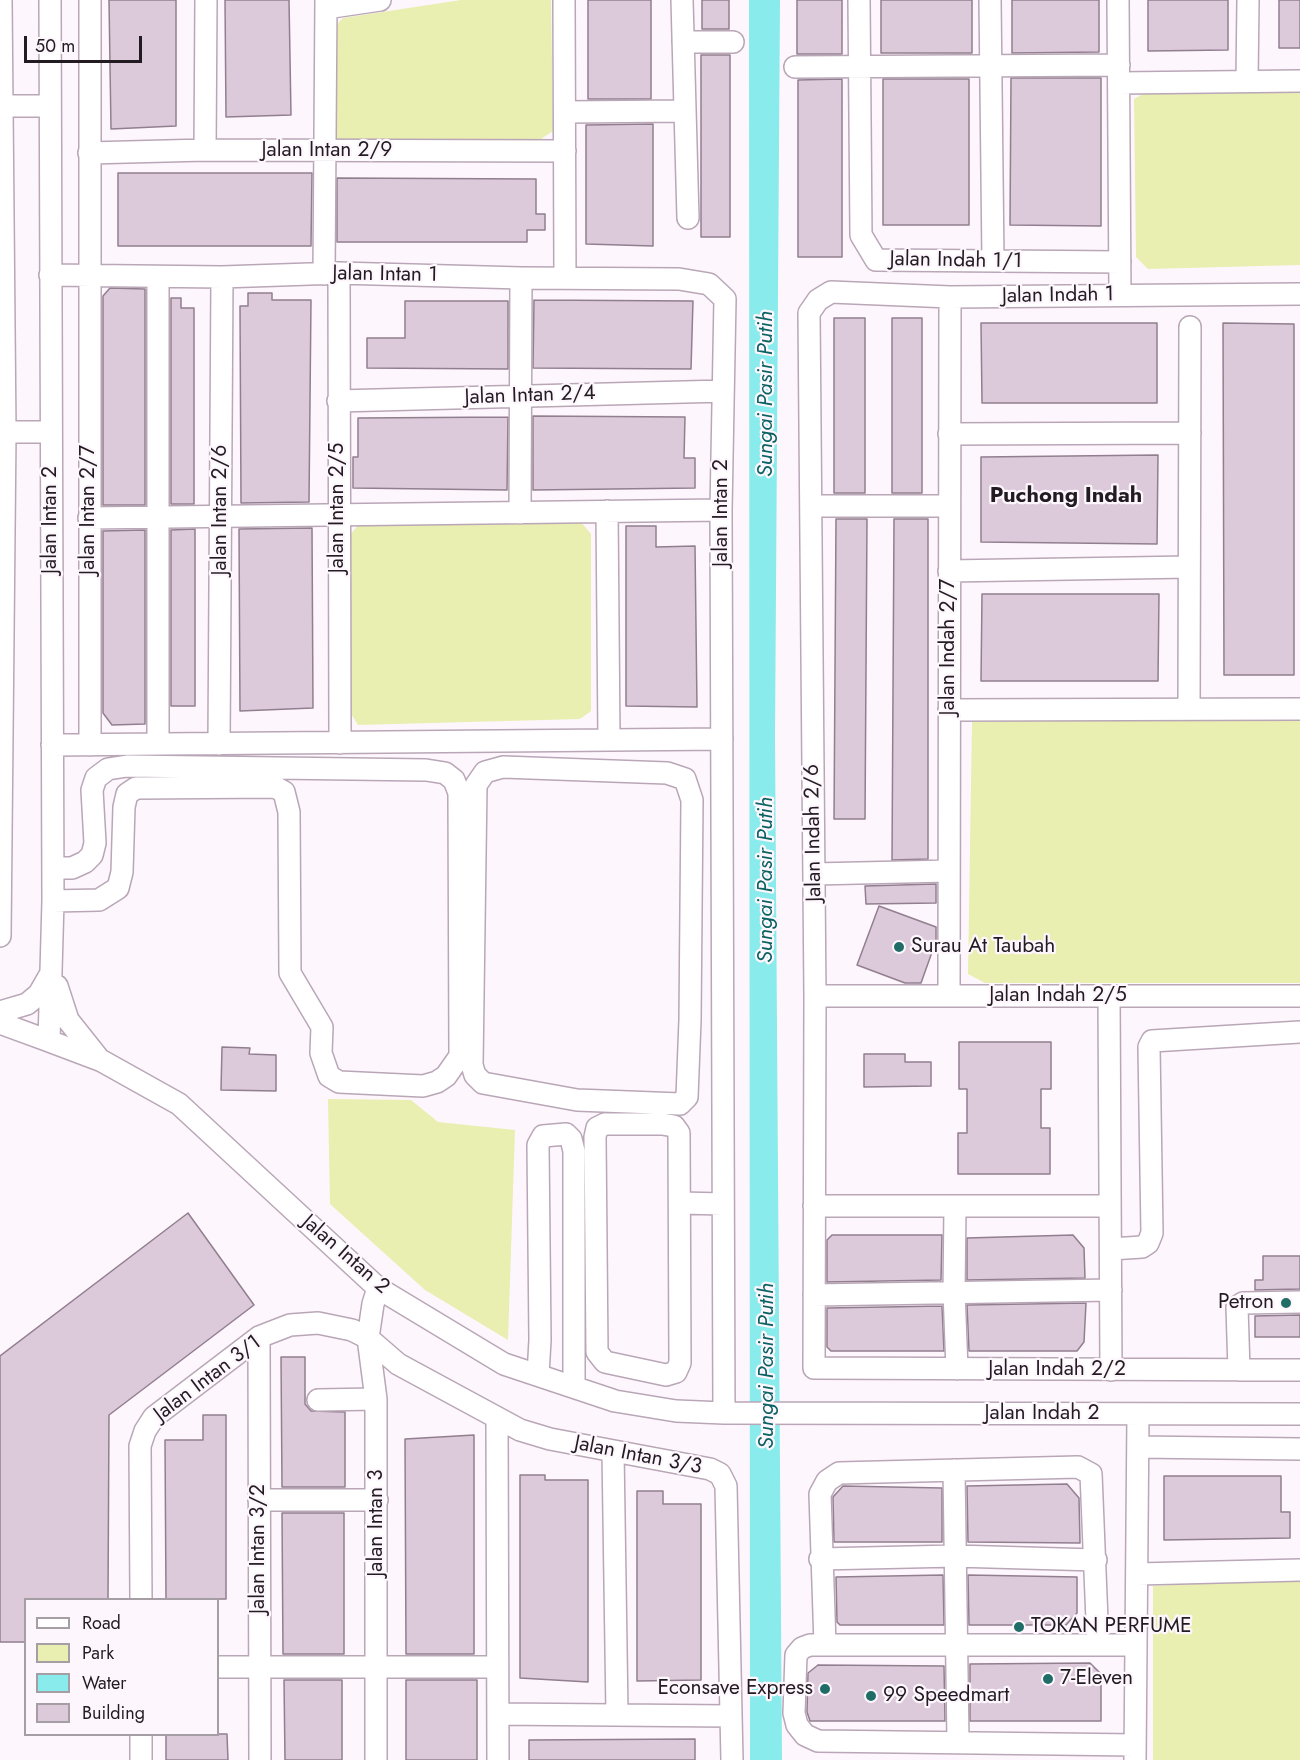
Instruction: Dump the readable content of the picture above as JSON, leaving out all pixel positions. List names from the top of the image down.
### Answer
{
  "streets": {
    "street": [
      "Jalan Intan 2/9",
      "Jalan Indah 1/1",
      "Jalan Intan 1",
      "Jalan Indah 1",
      "Jalan Intan 2/4",
      "Jalan Intan 2/5",
      "Jalan Intan 2/7",
      "Jalan Intan 2/6",
      "Jalan Intan 2",
      "Jalan Indah 2/7",
      "Jalan Indah 2/6",
      "Jalan Indah 2/5",
      "Jalan Indah 2/2",
      "Jalan Intan 3/1",
      "Jalan Indah 2",
      "Jalan Intan 3/3",
      "Jalan Intan 3",
      "Jalan Intan 3/2"
    ]
  },
  "crossings": [
    ["Jalan Intan 2/9", "Jalan Intan 2/5"],
    ["Jalan Intan 2/9", "Jalan Intan 2/7"],
    ["Jalan Intan 1", "Jalan Intan 2/5"],
    ["Jalan Intan 1", "Jalan Intan 2/7"],
    ["Jalan Intan 1", "Jalan Intan 2/6"],
    ["Jalan Intan 1", "Jalan Intan 2"],
    ["Jalan Indah 1", "Jalan Indah 2/7"],
    ["Jalan Indah 1", "Jalan Indah 2/6"],
    ["Jalan Intan 2/4", "Jalan Intan 2/5"],
    ["Jalan Intan 2/4", "Jalan Intan 2"],
    ["Jalan Intan 2", "Jalan Indah 2"],
    ["Jalan Intan 2", "Jalan Intan 3"],
    ["Jalan Indah 2/7", "Jalan Indah 2/5"],
    ["Jalan Indah 2/6", "Jalan Indah 2/5"],
    ["Jalan Indah 2/6", "Jalan Indah 2/2"],
    ["Jalan Intan 3/1", "Jalan Intan 3/3"],
    ["Jalan Intan 3/1", "Jalan Intan 3"],
    ["Jalan Intan 3/1", "Jalan Intan 3/2"],
    ["Jalan Intan 3/3", "Jalan Intan 3"]
  ],
  "districts": ["Puchong Indah"],
  "water": ["Sungai Pasir Putih"],
  "places": [
    "Surau At Taubah",
    "Petron",
    "TOKAN PERFUME",
    "7-Eleven",
    "Econsave Express",
    "99 Speedmart"
  ],
  "legend": [
    "Road",
    "Park",
    "Water",
    "Building"
  ],
  "scale_bar": "50 m"
}
